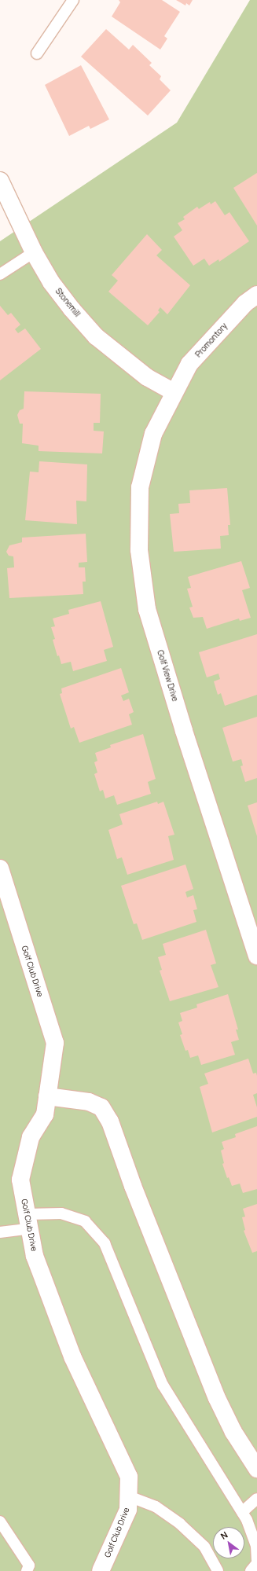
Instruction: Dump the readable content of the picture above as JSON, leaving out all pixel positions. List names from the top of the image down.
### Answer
{
  "streets": {
    "street": [
      "Stonemill",
      "Promontory",
      "Golf View Drive",
      "Golf Club Drive"
    ]
  },
  "crossings": [
    ["Stonemill", "Promontory"],
    ["Stonemill", "Golf View Drive"],
    ["Promontory", "Golf View Drive"]
  ],
  "north": "top left"
}
